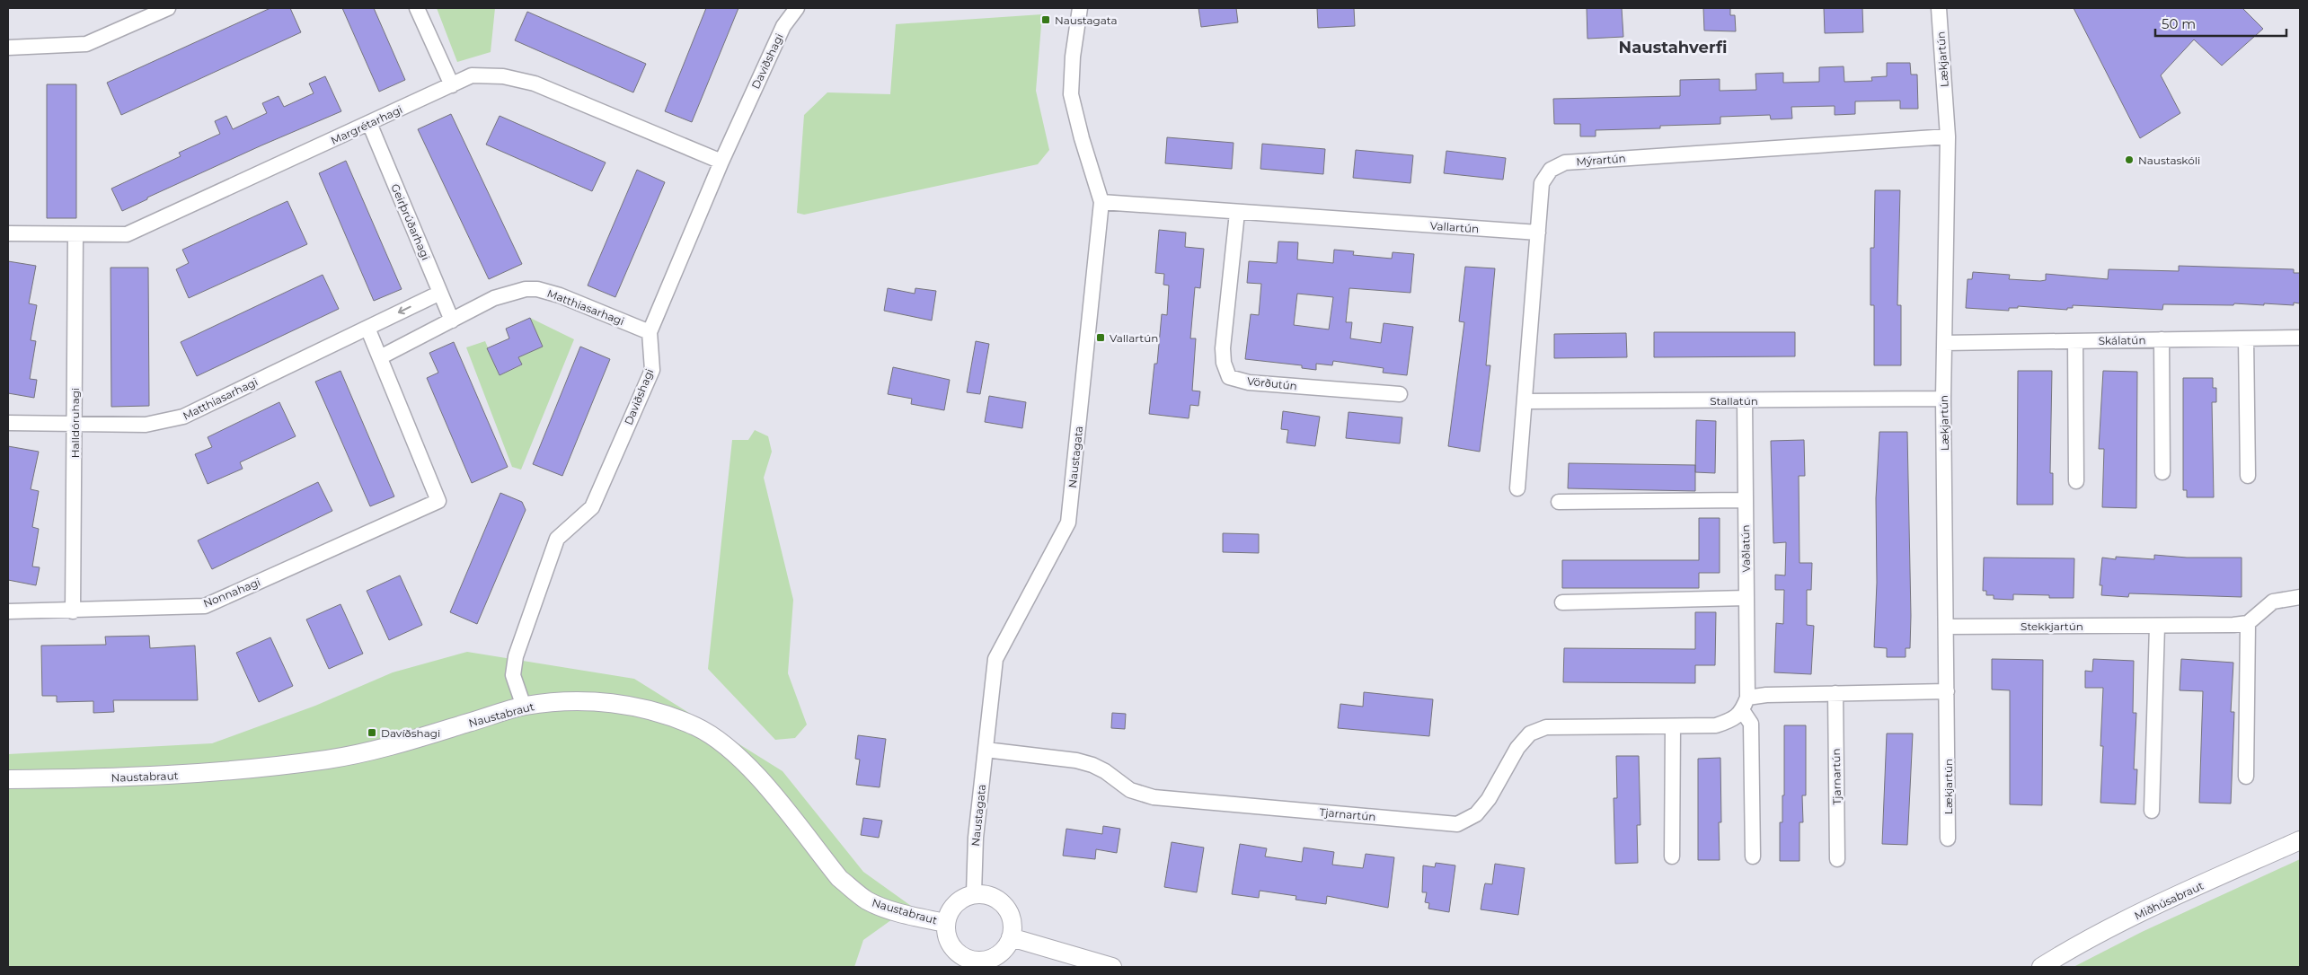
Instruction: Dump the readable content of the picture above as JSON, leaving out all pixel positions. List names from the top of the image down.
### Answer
{
  "streets": {
    "street": [
      "Lækjartún",
      "Daviðshagi",
      "Margrétarhagi",
      "Mýrartún",
      "Geirþrúðarhagi",
      "Vallartún",
      "Matthiasarhagi",
      "Skálatún",
      "Vörðutún",
      "Stallatún",
      "Halldóruhagi",
      "Naustagata",
      "Vaðlatún",
      "Nonnahagi",
      "Stekkjartún",
      "Naustabraut",
      "Tjarnartún",
      "Miðhúsabraut"
    ]
  },
  "crossings": [
    ["Lækjartún", "Mýrartún"],
    ["Lækjartún", "Skálatún"],
    ["Lækjartún", "Stallatún"],
    ["Lækjartún", "Stekkjartún"],
    ["Lækjartún", "Tjarnartún"],
    ["Daviðshagi", "Margrétarhagi"],
    ["Daviðshagi", "Matthiasarhagi"],
    ["Daviðshagi", "Naustabraut"],
    ["Margrétarhagi", "Geirþrúðarhagi"],
    ["Margrétarhagi", "Halldóruhagi"],
    ["Mýrartún", "Vallartún"],
    ["Mýrartún", "Stallatún"],
    ["Geirþrúðarhagi", "Matthiasarhagi"],
    ["Vallartún", "Vörðutún"],
    ["Vallartún", "Naustagata"],
    ["Matthiasarhagi", "Halldóruhagi"],
    ["Matthiasarhagi", "Nonnahagi"],
    ["Stallatún", "Vaðlatún"],
    ["Halldóruhagi", "Nonnahagi"],
    ["Naustagata", "Naustabraut"],
    ["Naustagata", "Tjarnartún"],
    ["Vaðlatún", "Tjarnartún"]
  ],
  "districts": ["Naustahverfi"],
  "places": {
    "transit": ["Naustagata", "Vallartún", "Davíðshagi"],
    "other": ["Naustaskóli"]
  },
  "scale_bar": "50 m"
}
